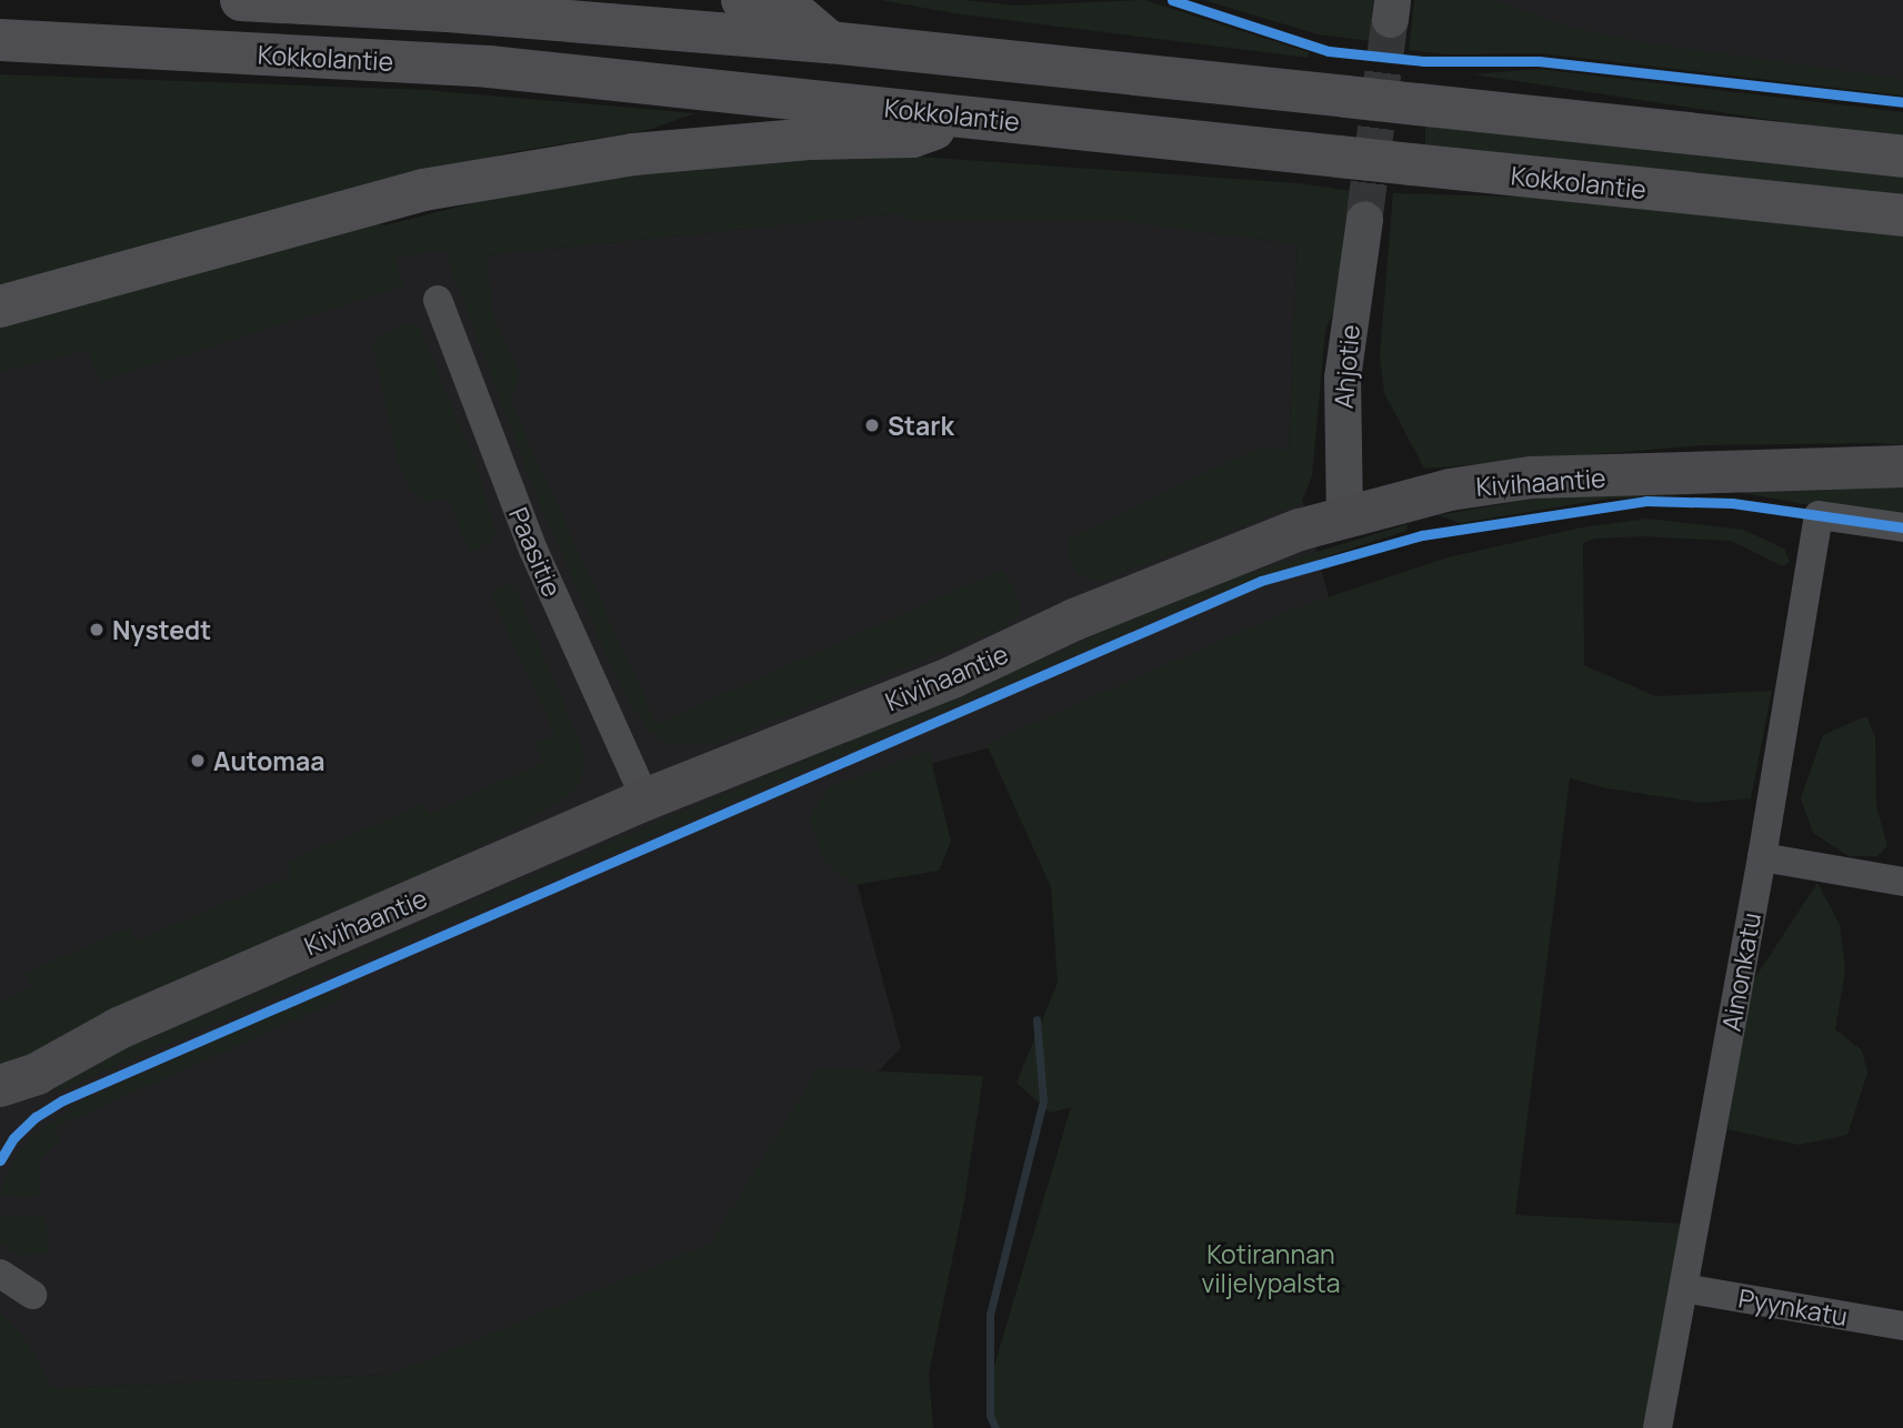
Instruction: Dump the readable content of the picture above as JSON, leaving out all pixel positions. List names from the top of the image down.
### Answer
{
  "streets": {
    "highway": ["Kokkolantie"],
    "main road": ["Kivihaantie"],
    "street": [
      "Ahjotie",
      "Paasitie",
      "Ainonkatu",
      "Pyynkatu"
    ]
  },
  "crossings": [
    ["Ahjotie", "Kivihaantie"],
    ["Kivihaantie", "Paasitie"],
    ["Ainonkatu", "Pyynkatu"]
  ],
  "parks": ["Kotirannan viljelypalsta"],
  "places": ["Stark", "Nystedt", "Automaa"]
}
